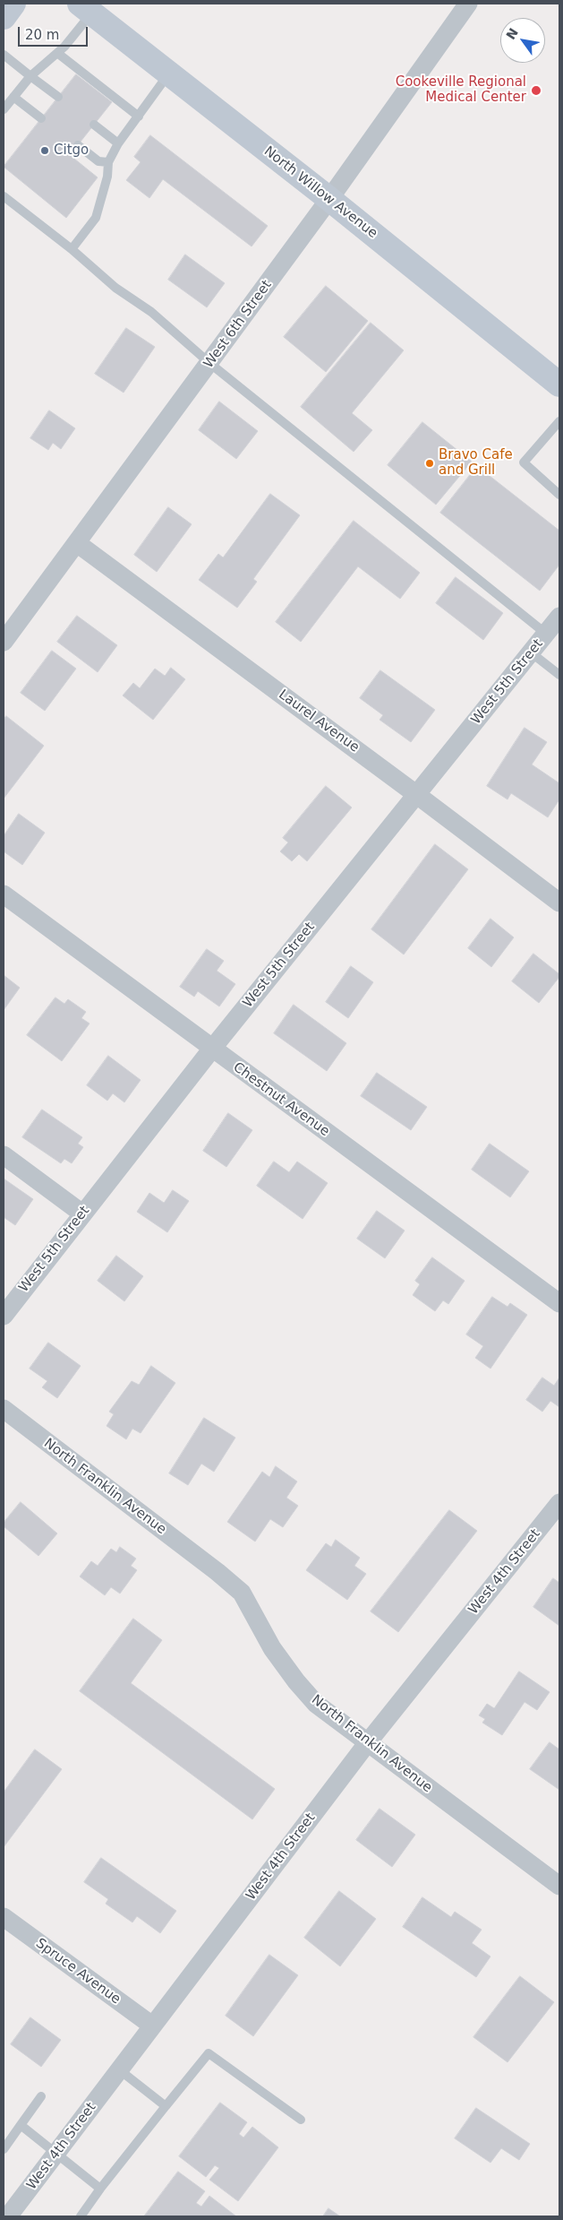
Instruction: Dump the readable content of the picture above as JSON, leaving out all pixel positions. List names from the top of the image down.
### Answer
{
  "streets": {
    "main road": ["North Willow Avenue"],
    "street": [
      "West 6th Street",
      "West 5th Street",
      "Laurel Avenue",
      "Chestnut Avenue",
      "North Franklin Avenue",
      "West 4th Street",
      "Spruce Avenue"
    ]
  },
  "crossings": [
    ["North Willow Avenue", "West 6th Street"],
    ["West 6th Street", "Laurel Avenue"],
    ["West 5th Street", "Laurel Avenue"],
    ["West 5th Street", "Chestnut Avenue"],
    ["North Franklin Avenue", "West 4th Street"],
    ["West 4th Street", "Spruce Avenue"]
  ],
  "places": ["Cookeville Regional Medical Center", "Citgo", "Bravo Cafe and Grill"],
  "scale_bar": "20 m",
  "north": "top left"
}
